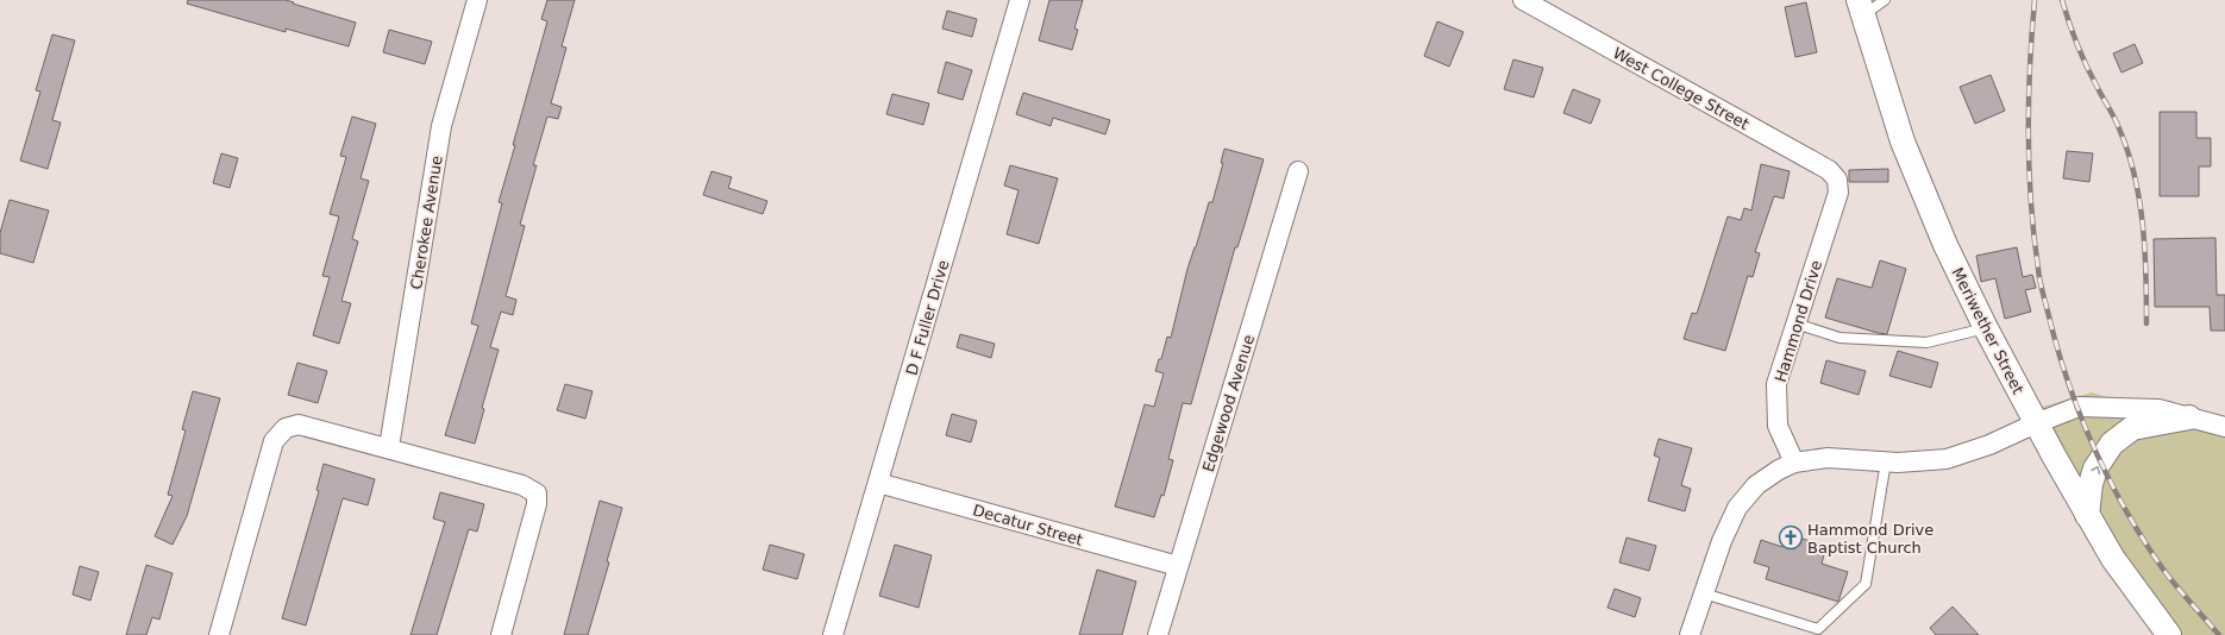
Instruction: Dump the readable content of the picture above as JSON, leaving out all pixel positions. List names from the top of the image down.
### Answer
{
  "streets": {
    "street": [
      "West College Street",
      "Cherokee Avenue",
      "D F Fuller Drive",
      "Hammond Drive",
      "Meriwether Street",
      "Edgewood Avenue",
      "Decatur Street"
    ]
  },
  "crossings": [
    ["West College Street", "Hammond Drive"],
    ["D F Fuller Drive", "Decatur Street"],
    ["Edgewood Avenue", "Decatur Street"]
  ],
  "places": {
    "church": ["Hammond Drive Baptist Church"]
  }
}
